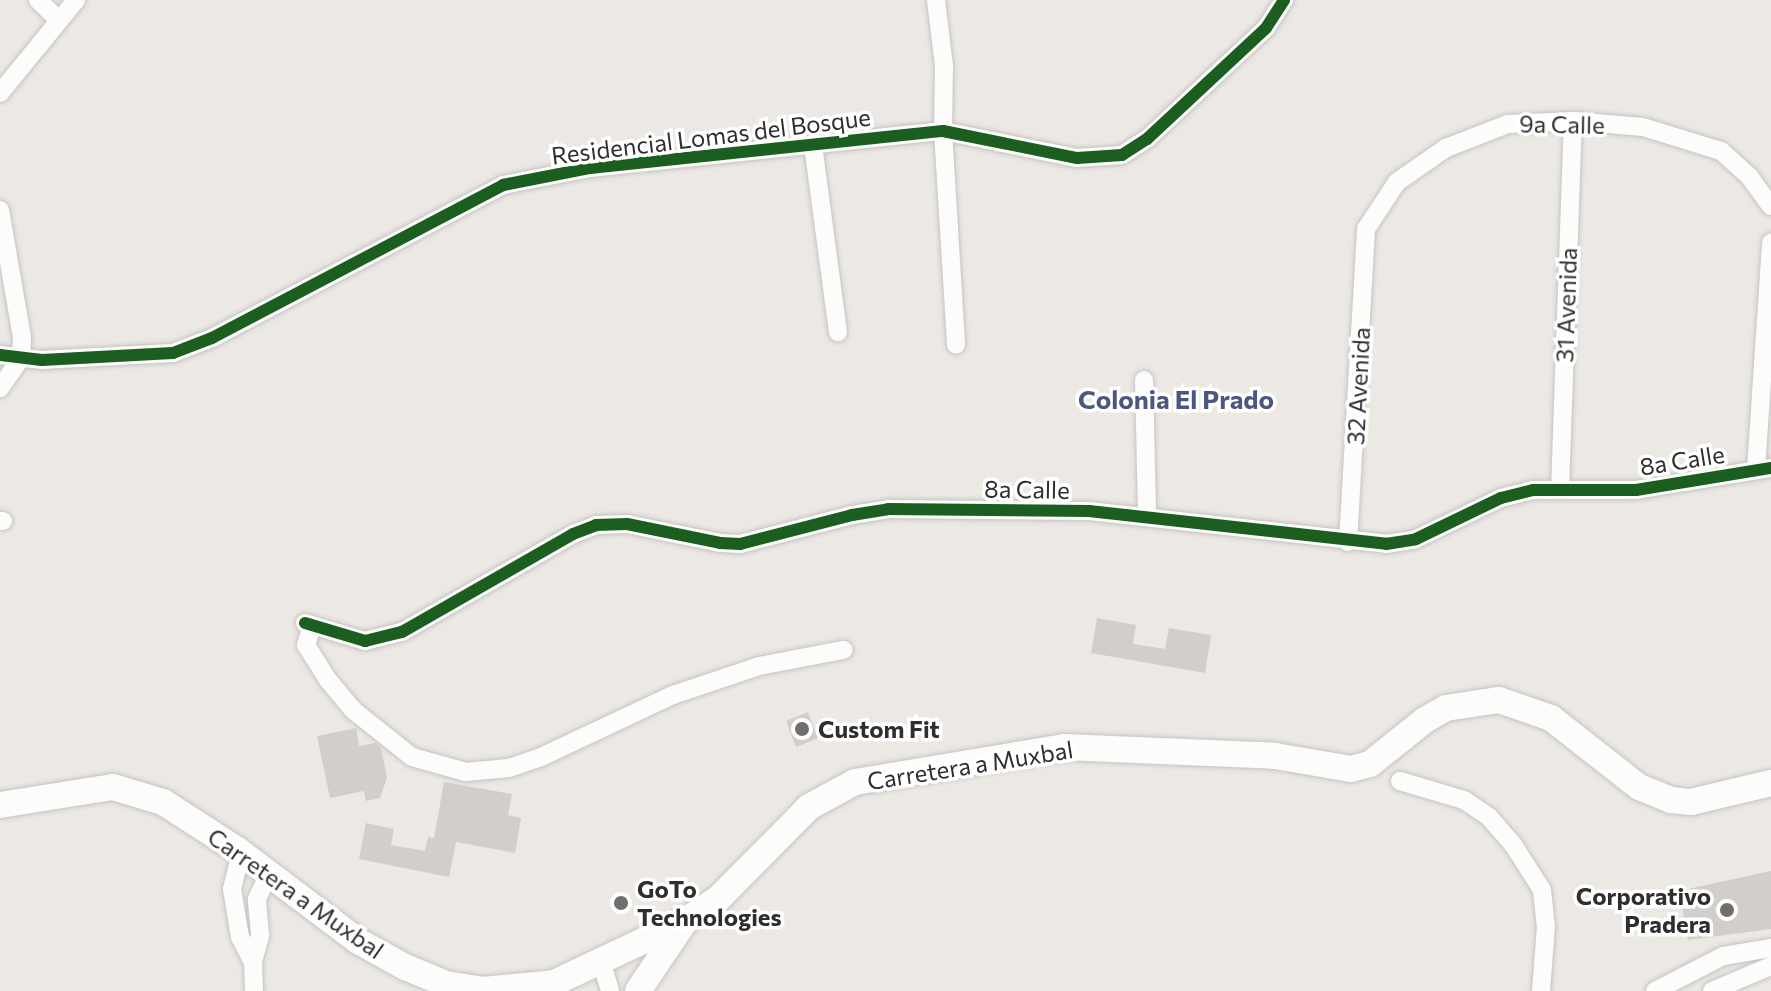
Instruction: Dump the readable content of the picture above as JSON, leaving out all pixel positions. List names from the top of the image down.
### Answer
{
  "streets": {
    "main road": ["Carretera a Muxbal"],
    "street": [
      "9a Calle",
      "Residencial Lomas del Bosque",
      "31 Avenida",
      "32 Avenida",
      "8a Calle"
    ]
  },
  "crossings": [
    ["9a Calle", "31 Avenida"],
    ["9a Calle", "32 Avenida"],
    ["31 Avenida", "8a Calle"],
    ["32 Avenida", "8a Calle"]
  ],
  "districts": ["Colonia El Prado"],
  "places": ["Custom Fit", "GoTo Technologies", "Corporativo Pradera"]
}
